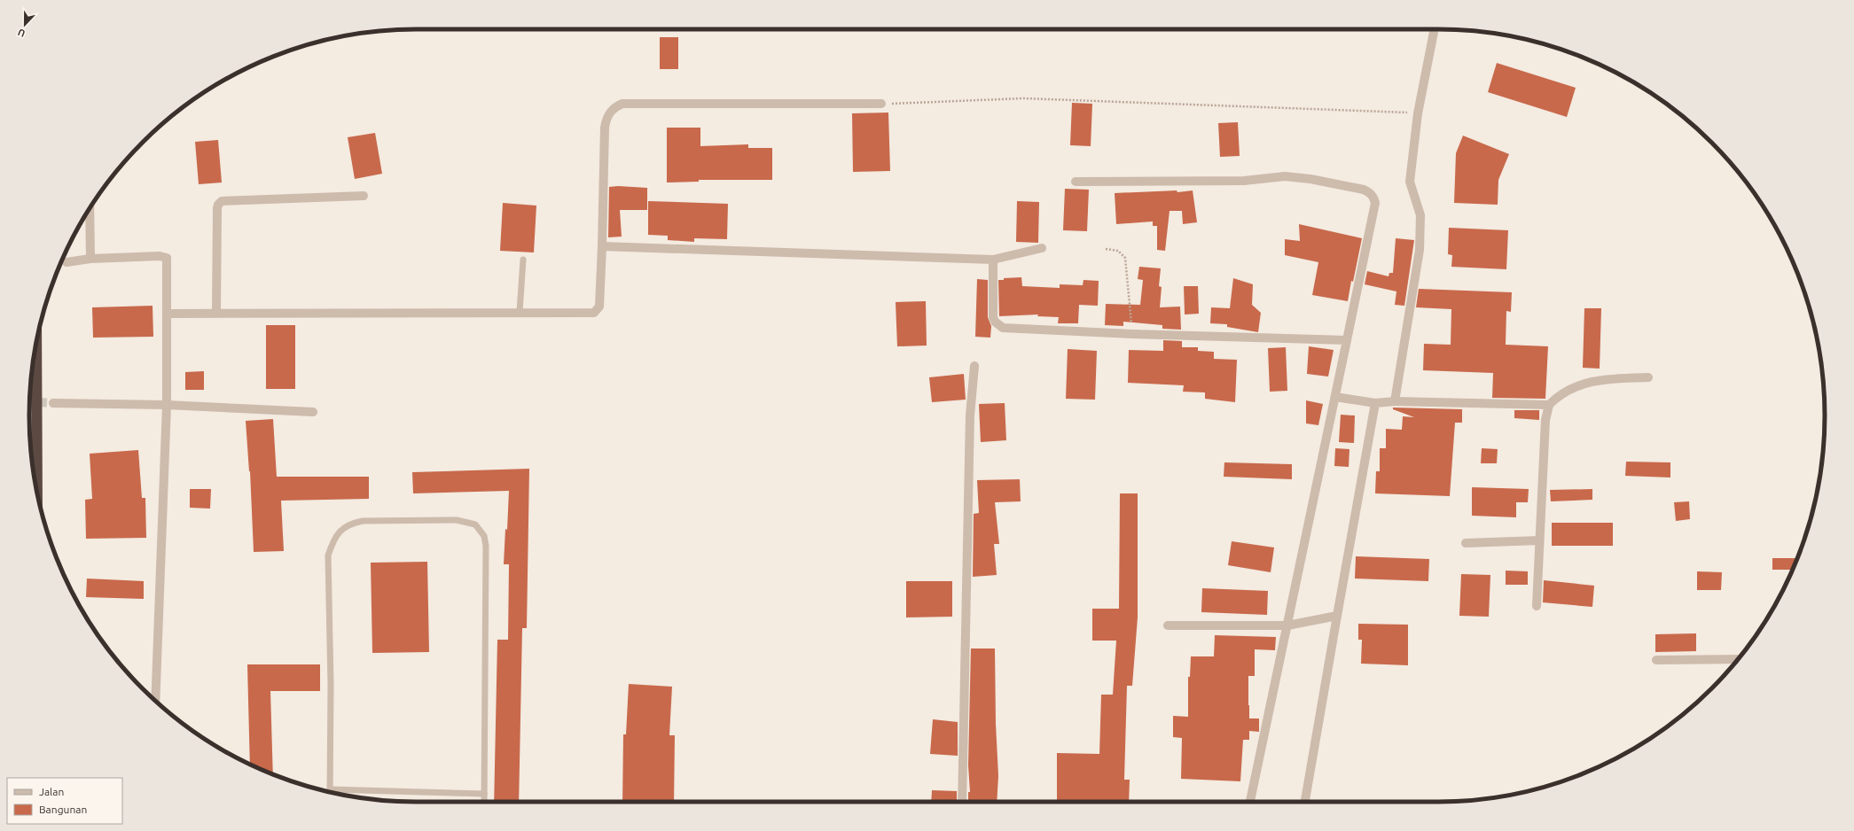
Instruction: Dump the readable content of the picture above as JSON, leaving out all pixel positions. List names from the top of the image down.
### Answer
{
  "legend": ["Jalan", "Bangunan"],
  "north": "bottom"
}
